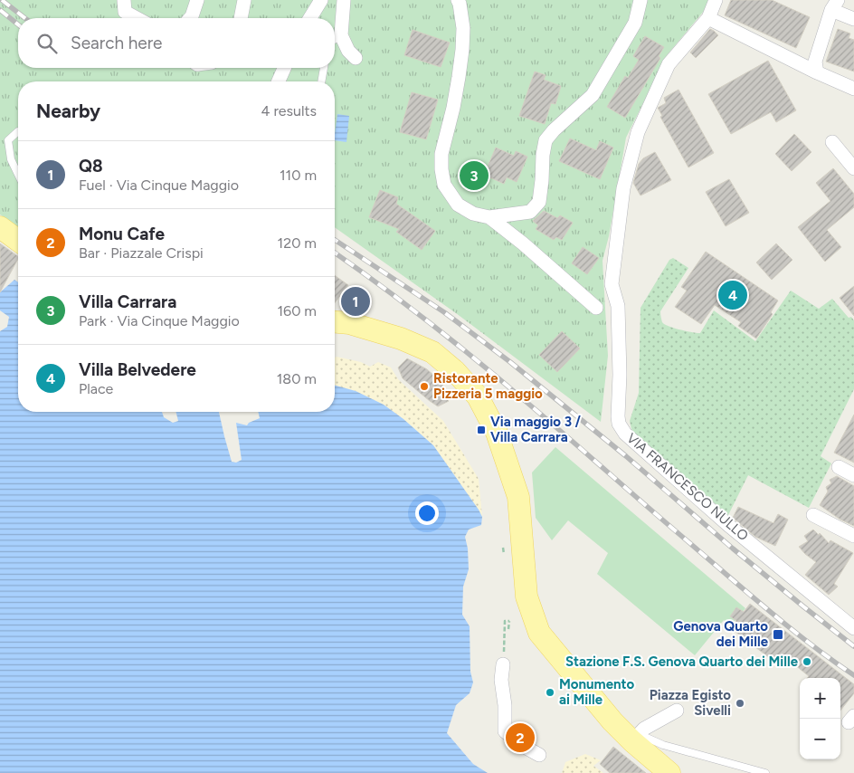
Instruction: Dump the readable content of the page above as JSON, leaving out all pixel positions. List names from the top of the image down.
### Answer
{
  "streets": {
    "street": ["VIA FRANCESCO NULLO"]
  },
  "places": {
    "other": [
      "Ristorante Pizzeria 5 maggio",
      "Stazione F.S. Genova Quarto dei Mille",
      "Monumento ai Mille",
      "Piazza Egisto Sivelli"
    ],
    "transit": ["Via maggio 3 / Villa Carrara", "Genova Quarto dei Mille"]
  },
  "page": {
    "search": "Search here",
    "heading": ["Nearby", "4 results"],
    "list": [
      {
        "mark": "1",
        "name": "Q8",
        "note": "Fuel · Via Cinque Maggio",
        "value": "110 m"
      },
      {
        "mark": "2",
        "name": "Monu Cafe",
        "note": "Bar · Piazzale Crispi",
        "value": "120 m"
      },
      {
        "mark": "3",
        "name": "Villa Carrara",
        "note": "Park · Via Cinque Maggio",
        "value": "160 m"
      },
      {
        "mark": "4",
        "name": "Villa Belvedere",
        "note": "Place",
        "value": "180 m"
      }
    ],
    "pins": [
      "3",
      "4",
      "1",
      "2"
    ],
    "map_buttons": ["+", "−"]
  }
}
